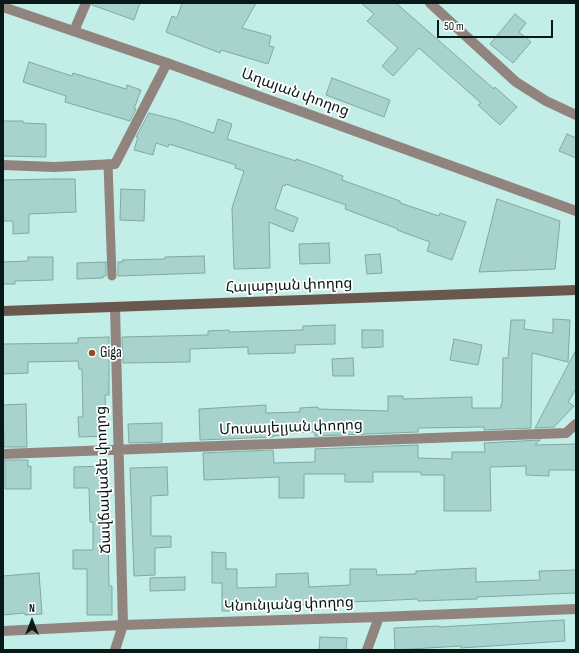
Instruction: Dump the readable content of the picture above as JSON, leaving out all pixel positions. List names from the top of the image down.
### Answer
{
  "streets": {
    "main road": ["Հալաբյան փողոց"],
    "street": [
      "Աղայան փողոց",
      "Մուսայելյան փողոց",
      "Ճավճավաձե փողոց",
      "Կնունյանց փողոց"
    ]
  },
  "crossings": [
    ["Հալաբյան փողոց", "Ճավճավաձե փողոց"],
    ["Մուսայելյան փողոց", "Ճավճավաձե փողոց"],
    ["Ճավճավաձե փողոց", "Կնունյանց փողոց"]
  ],
  "places": ["Giga"],
  "scale_bar": "50 m",
  "north": "top"
}
